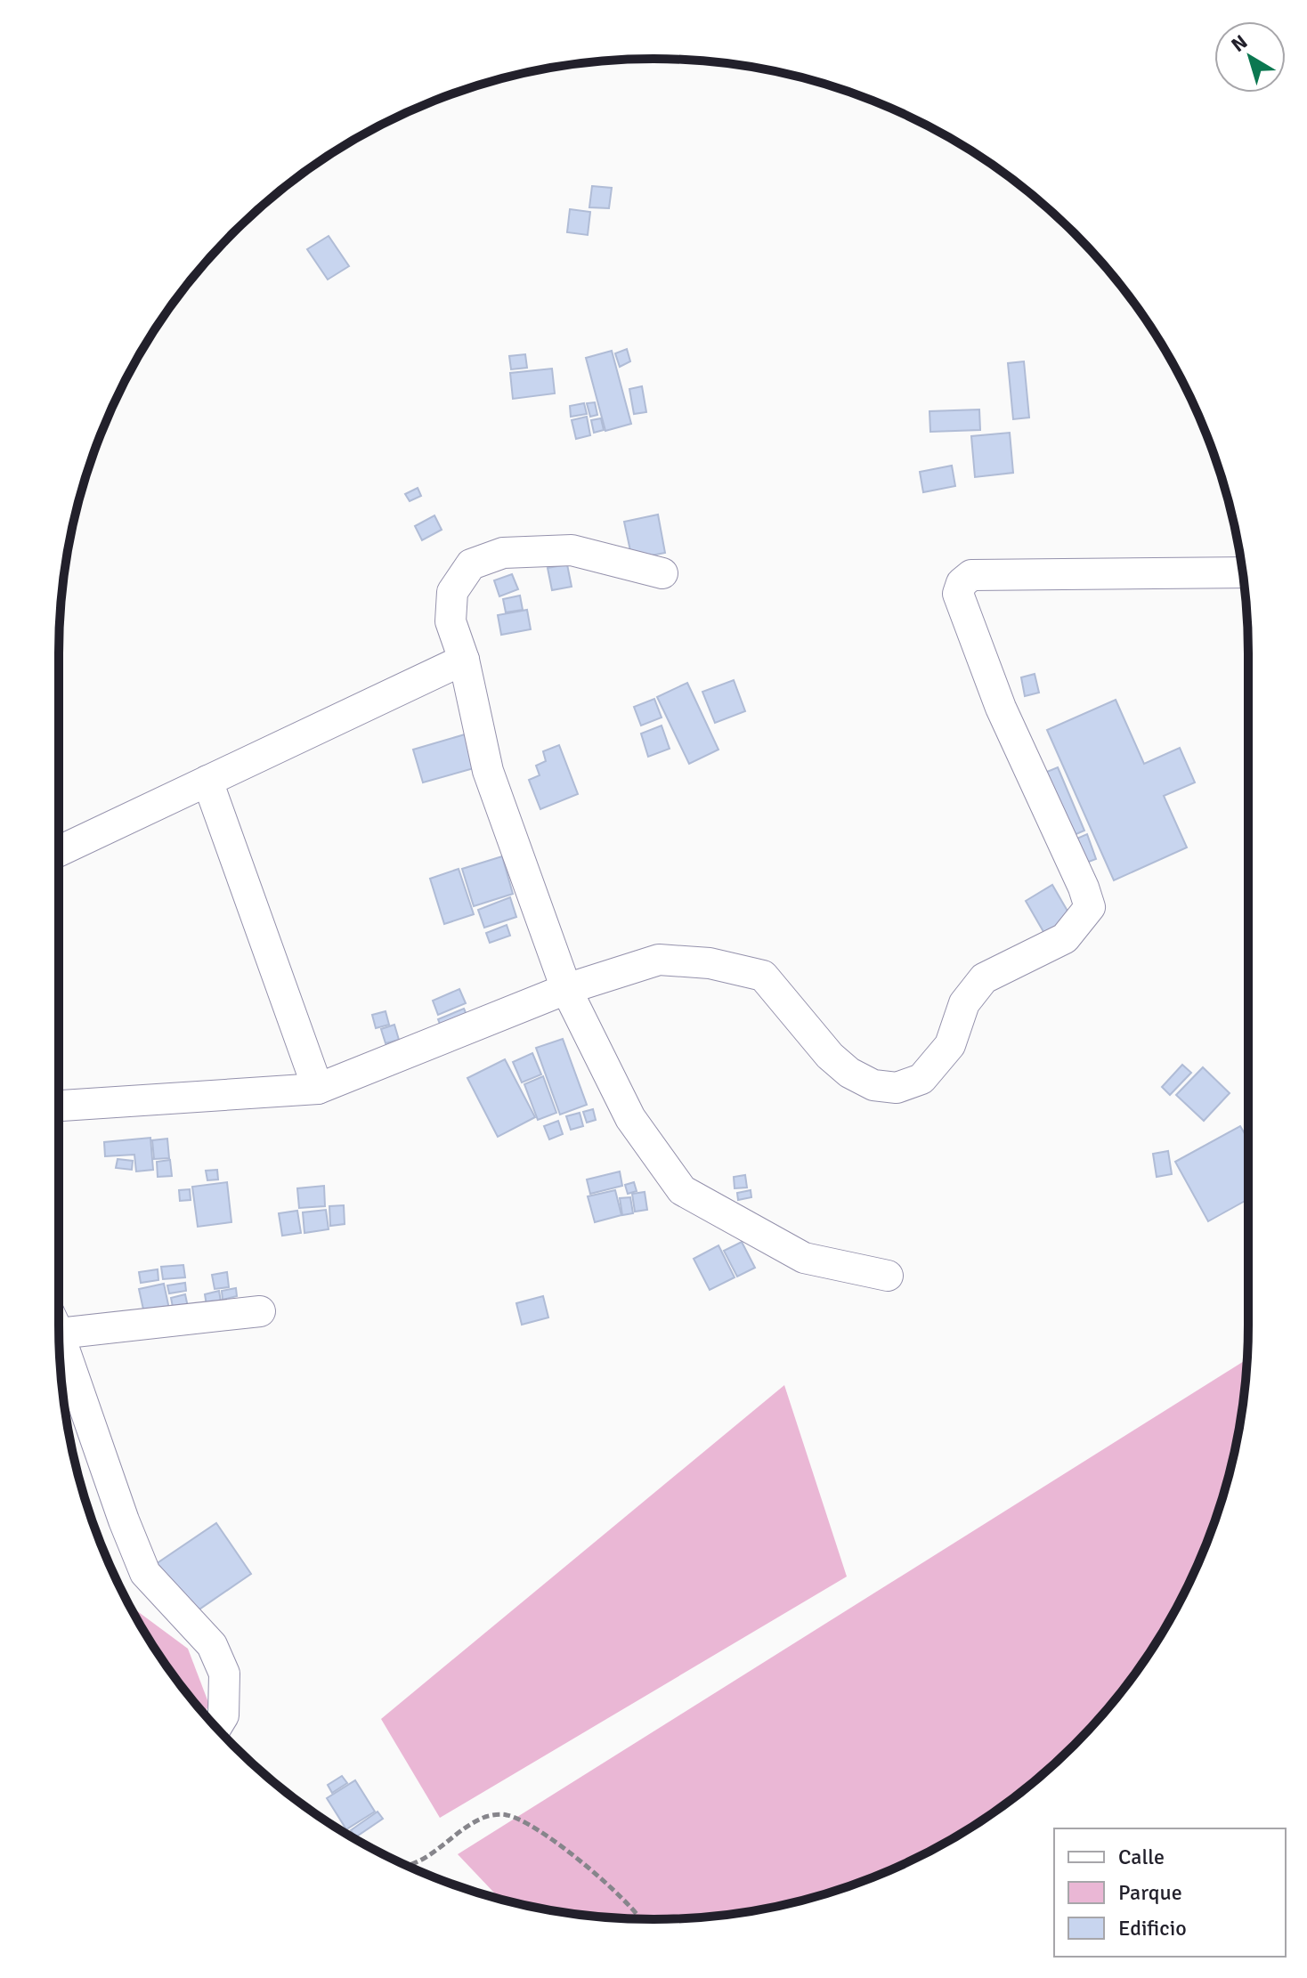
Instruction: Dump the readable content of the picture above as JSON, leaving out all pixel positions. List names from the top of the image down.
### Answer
{
  "legend": ["Calle", "Parque", "Edificio"],
  "north": "top left"
}
